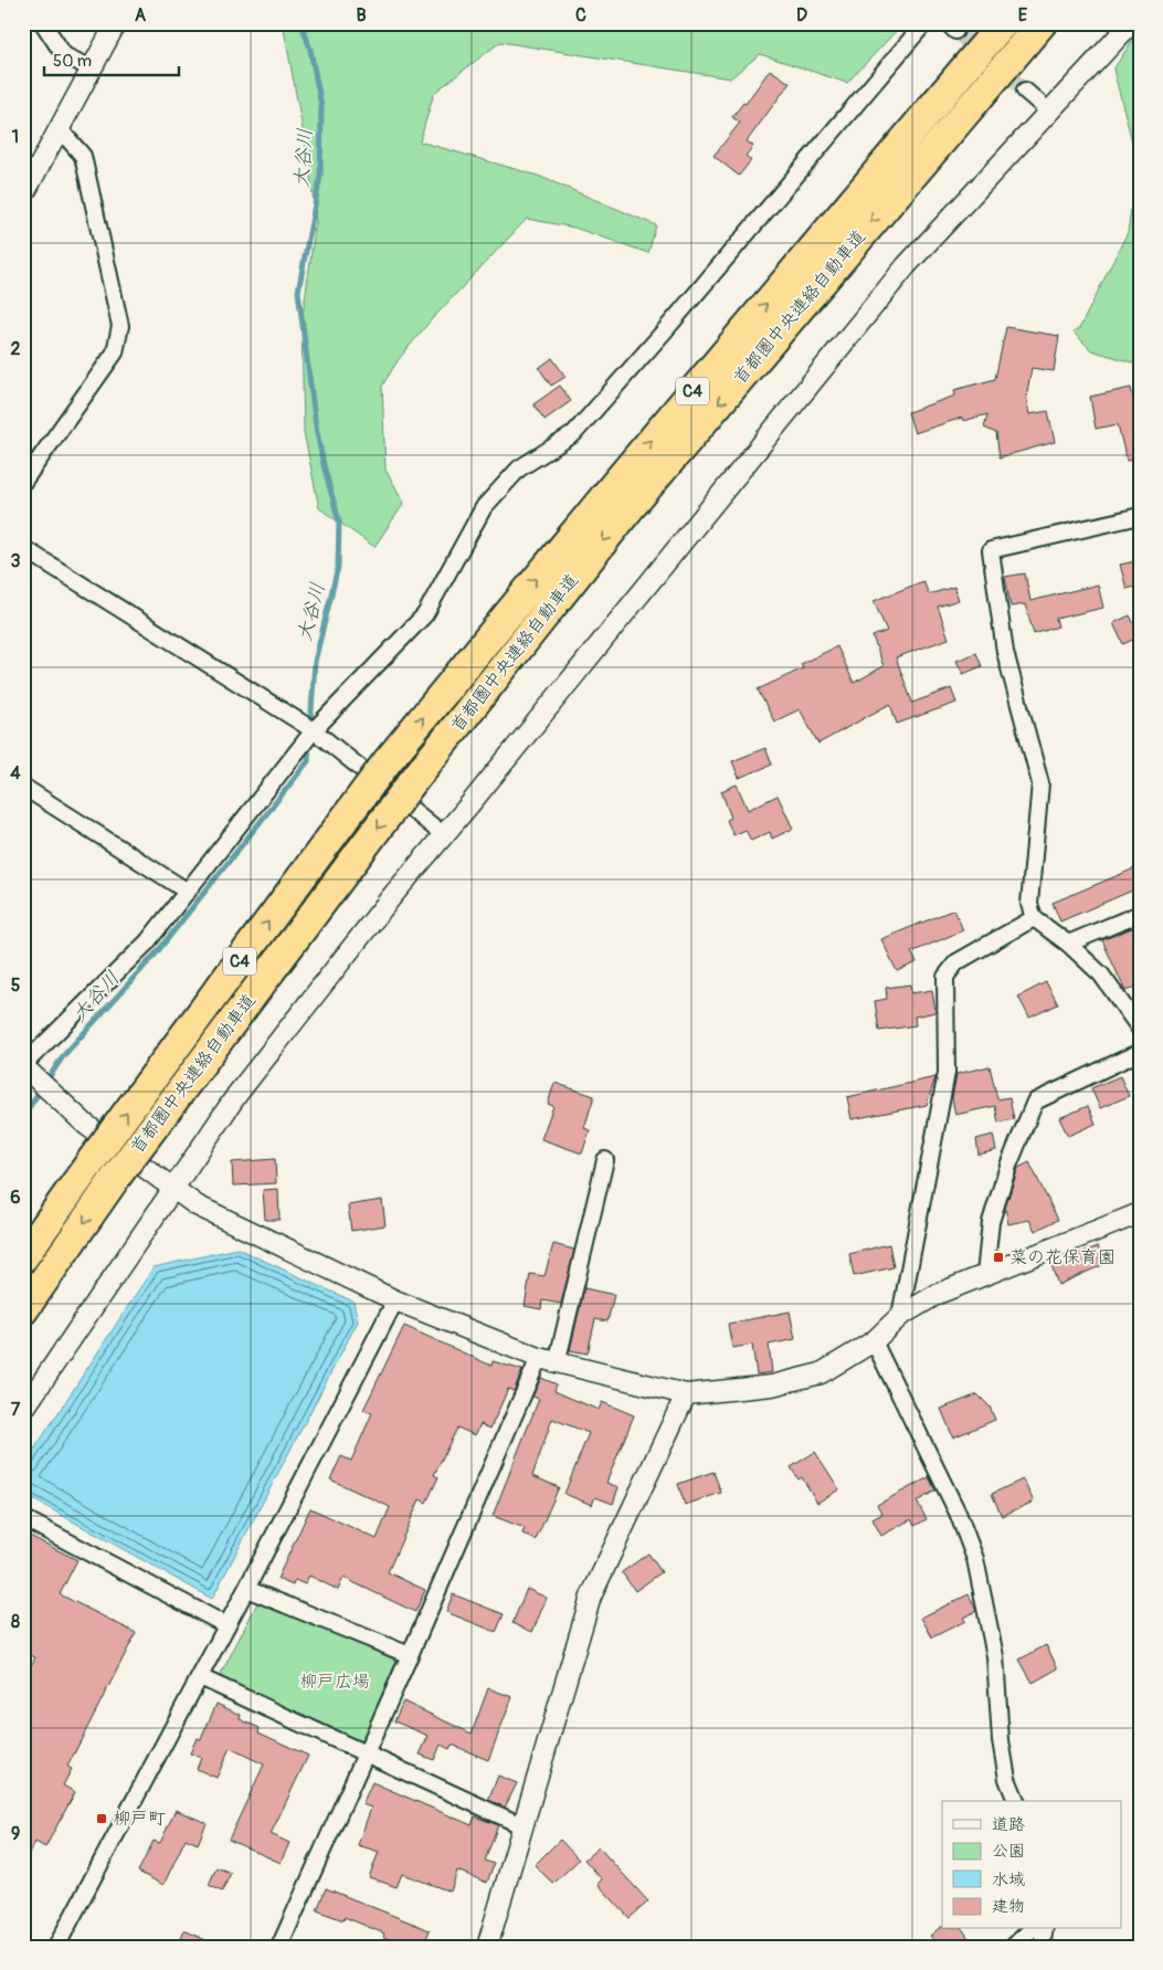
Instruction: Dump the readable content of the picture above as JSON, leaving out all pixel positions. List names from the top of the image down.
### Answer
{
  "streets": {
    "highway": ["首都圏中央連絡自動車道", "C4"]
  },
  "water": ["大谷川"],
  "parks": ["柳戸広場"],
  "places": {
    "transit": ["菜の花保育園", "柳戸町"]
  },
  "legend": [
    "道路",
    "公園",
    "水域",
    "建物"
  ],
  "scale_bar": "50 m",
  "grid": {
    "columns": [
      "A",
      "B",
      "C",
      "D",
      "E"
    ],
    "rows": [
      "1",
      "2",
      "3",
      "4",
      "5",
      "6",
      "7",
      "8",
      "9"
    ]
  }
}
